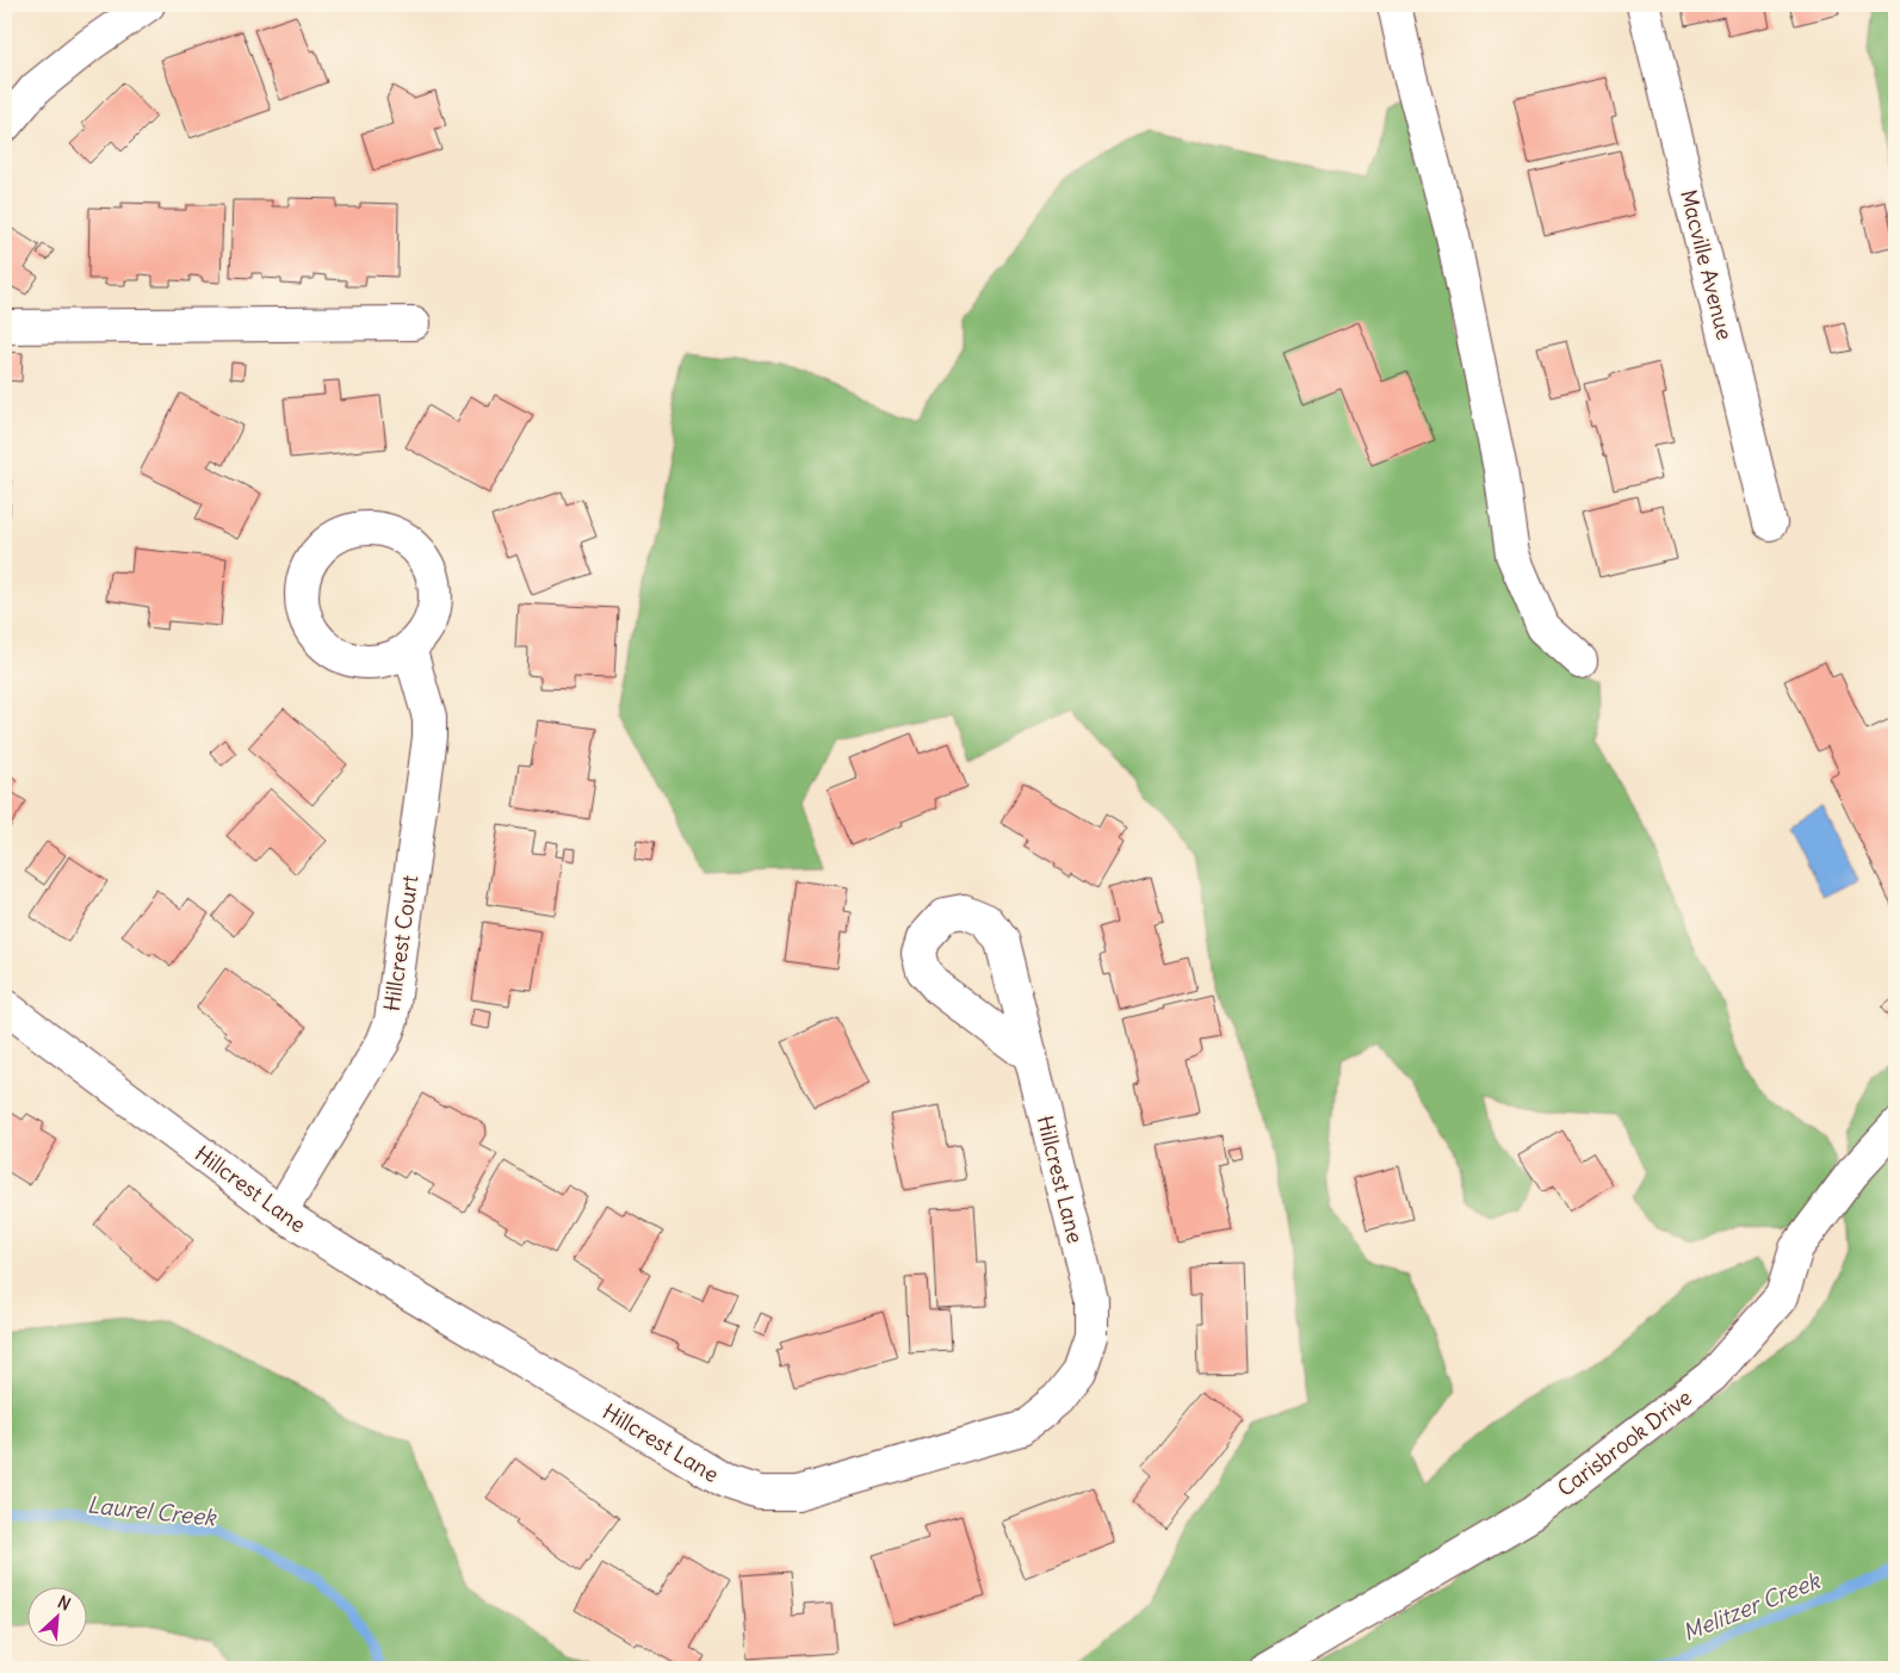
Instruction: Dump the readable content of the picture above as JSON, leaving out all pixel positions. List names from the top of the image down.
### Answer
{
  "streets": {
    "street": [
      "Macville Avenue",
      "Hillcrest Court",
      "Hillcrest Lane",
      "Carisbrook Drive"
    ]
  },
  "crossings": [
    ["Hillcrest Court", "Hillcrest Lane"]
  ],
  "water": ["Laurel Creek", "Melitzer Creek"],
  "north": "top right"
}
